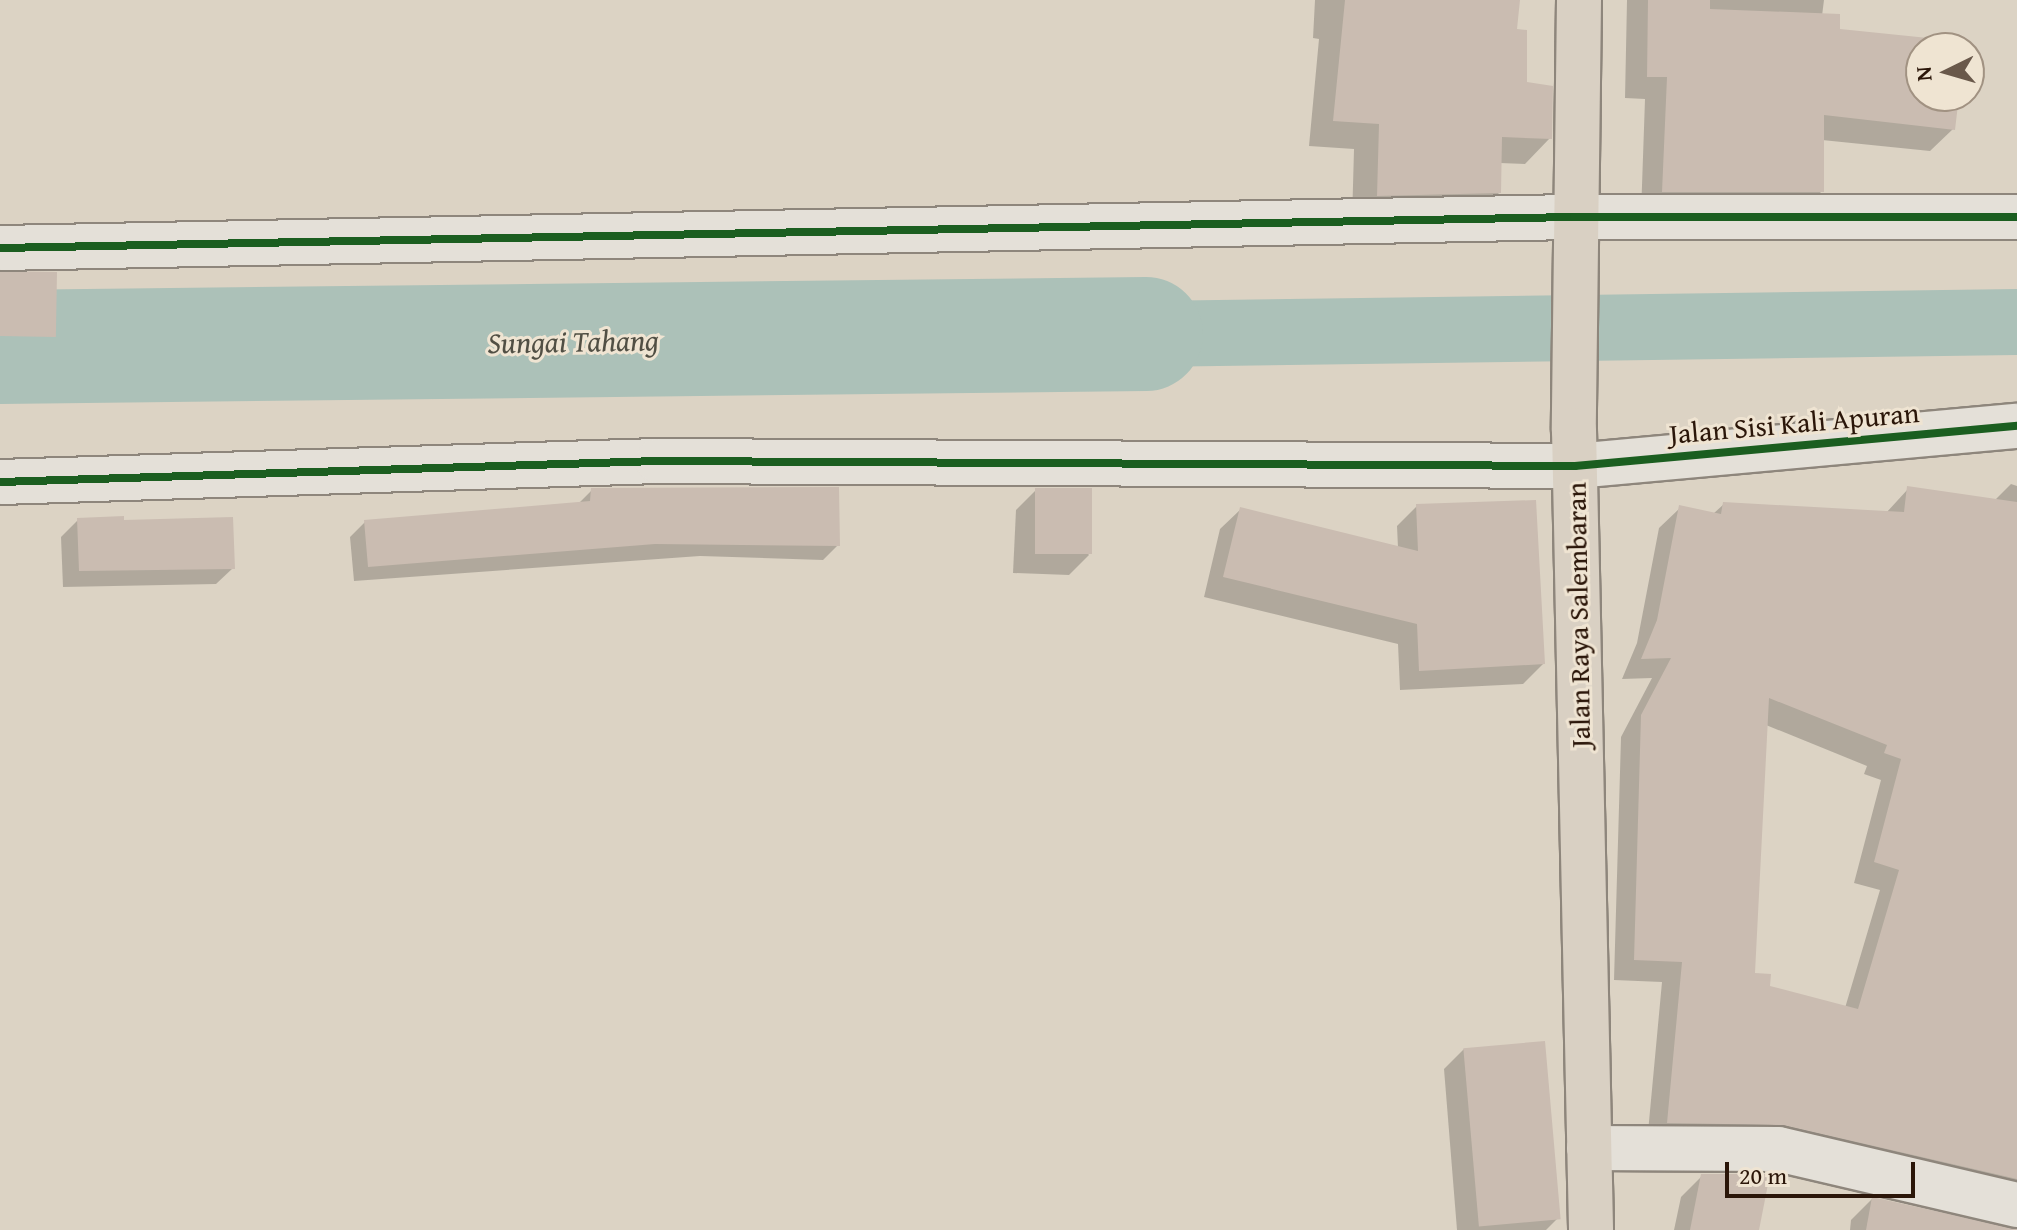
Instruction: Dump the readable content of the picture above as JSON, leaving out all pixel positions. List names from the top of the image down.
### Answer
{
  "streets": {
    "main road": ["Jalan Raya Salembaran"],
    "street": ["Jalan Sisi Kali Apuran"]
  },
  "crossings": [
    ["Jalan Sisi Kali Apuran", "Jalan Raya Salembaran"]
  ],
  "water": ["Sungai Tahang"],
  "scale_bar": "20 m",
  "north": "left"
}
